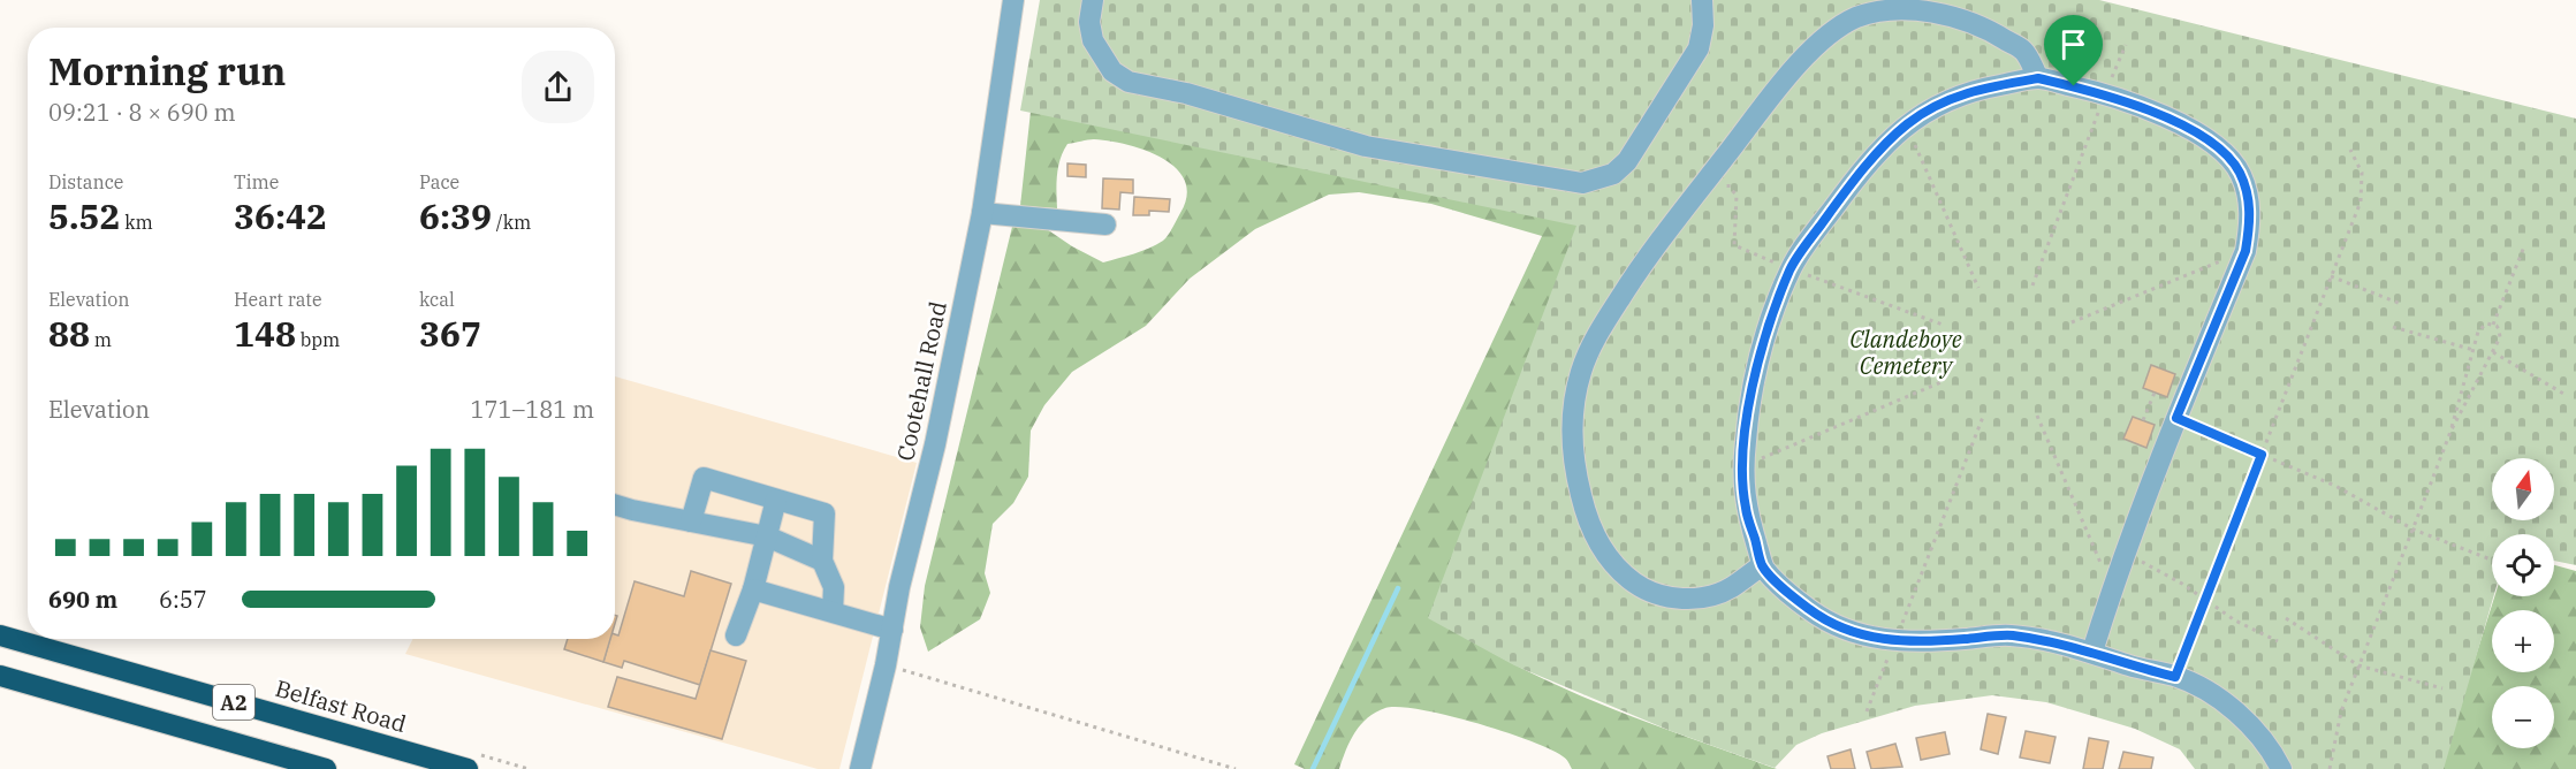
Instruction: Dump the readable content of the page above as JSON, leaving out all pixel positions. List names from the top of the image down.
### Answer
{
  "streets": {
    "highway": ["A2", "Belfast Road"],
    "street": ["Cootehall Road"]
  },
  "parks": ["Clandeboye Cemetery"],
  "north": "top",
  "page": {
    "heading": ["Morning run", "09:21 · 8 × 690 m"],
    "stats": [
      ["Distance", "5.52 km"],
      ["Time", "36:42"],
      ["Pace", "6:39 /km"],
      ["Elevation", "88 m"],
      ["Heart rate", "148 bpm"],
      ["kcal", "367"]
    ],
    "chart": ["Elevation", "171–181 m"],
    "map_buttons": ["+", "−"],
    "list": [
      {
        "name": "690 m",
        "note": "6:57"
      }
    ]
  }
}
